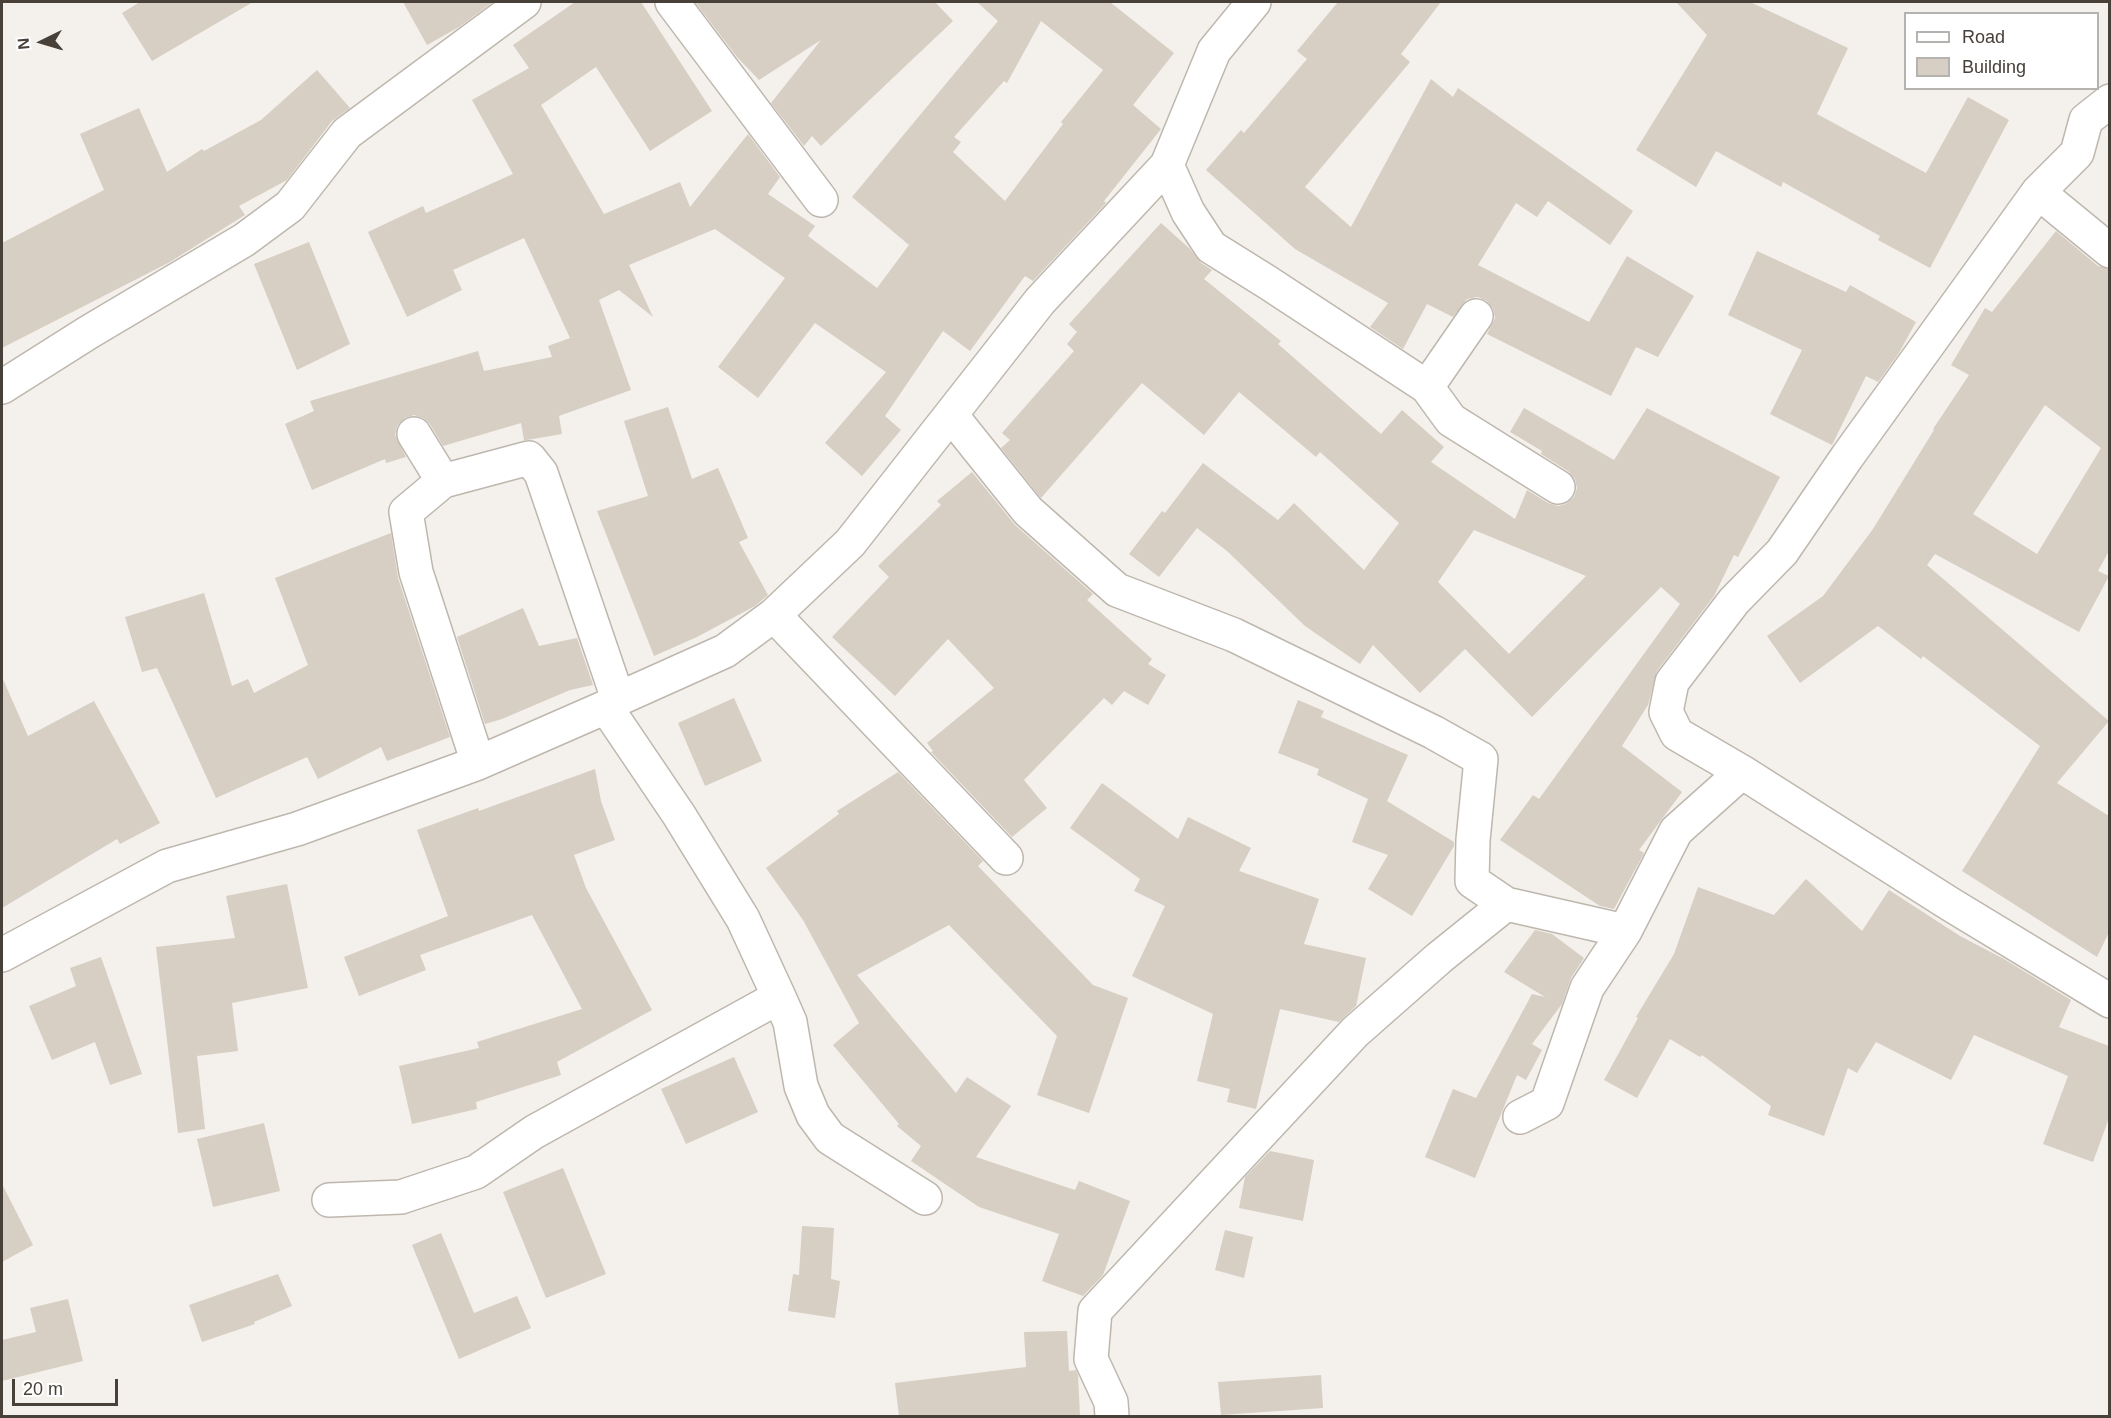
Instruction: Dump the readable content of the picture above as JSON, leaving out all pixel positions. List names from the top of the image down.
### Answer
{
  "legend": ["Road", "Building"],
  "scale_bar": "20 m",
  "north": "left"
}
